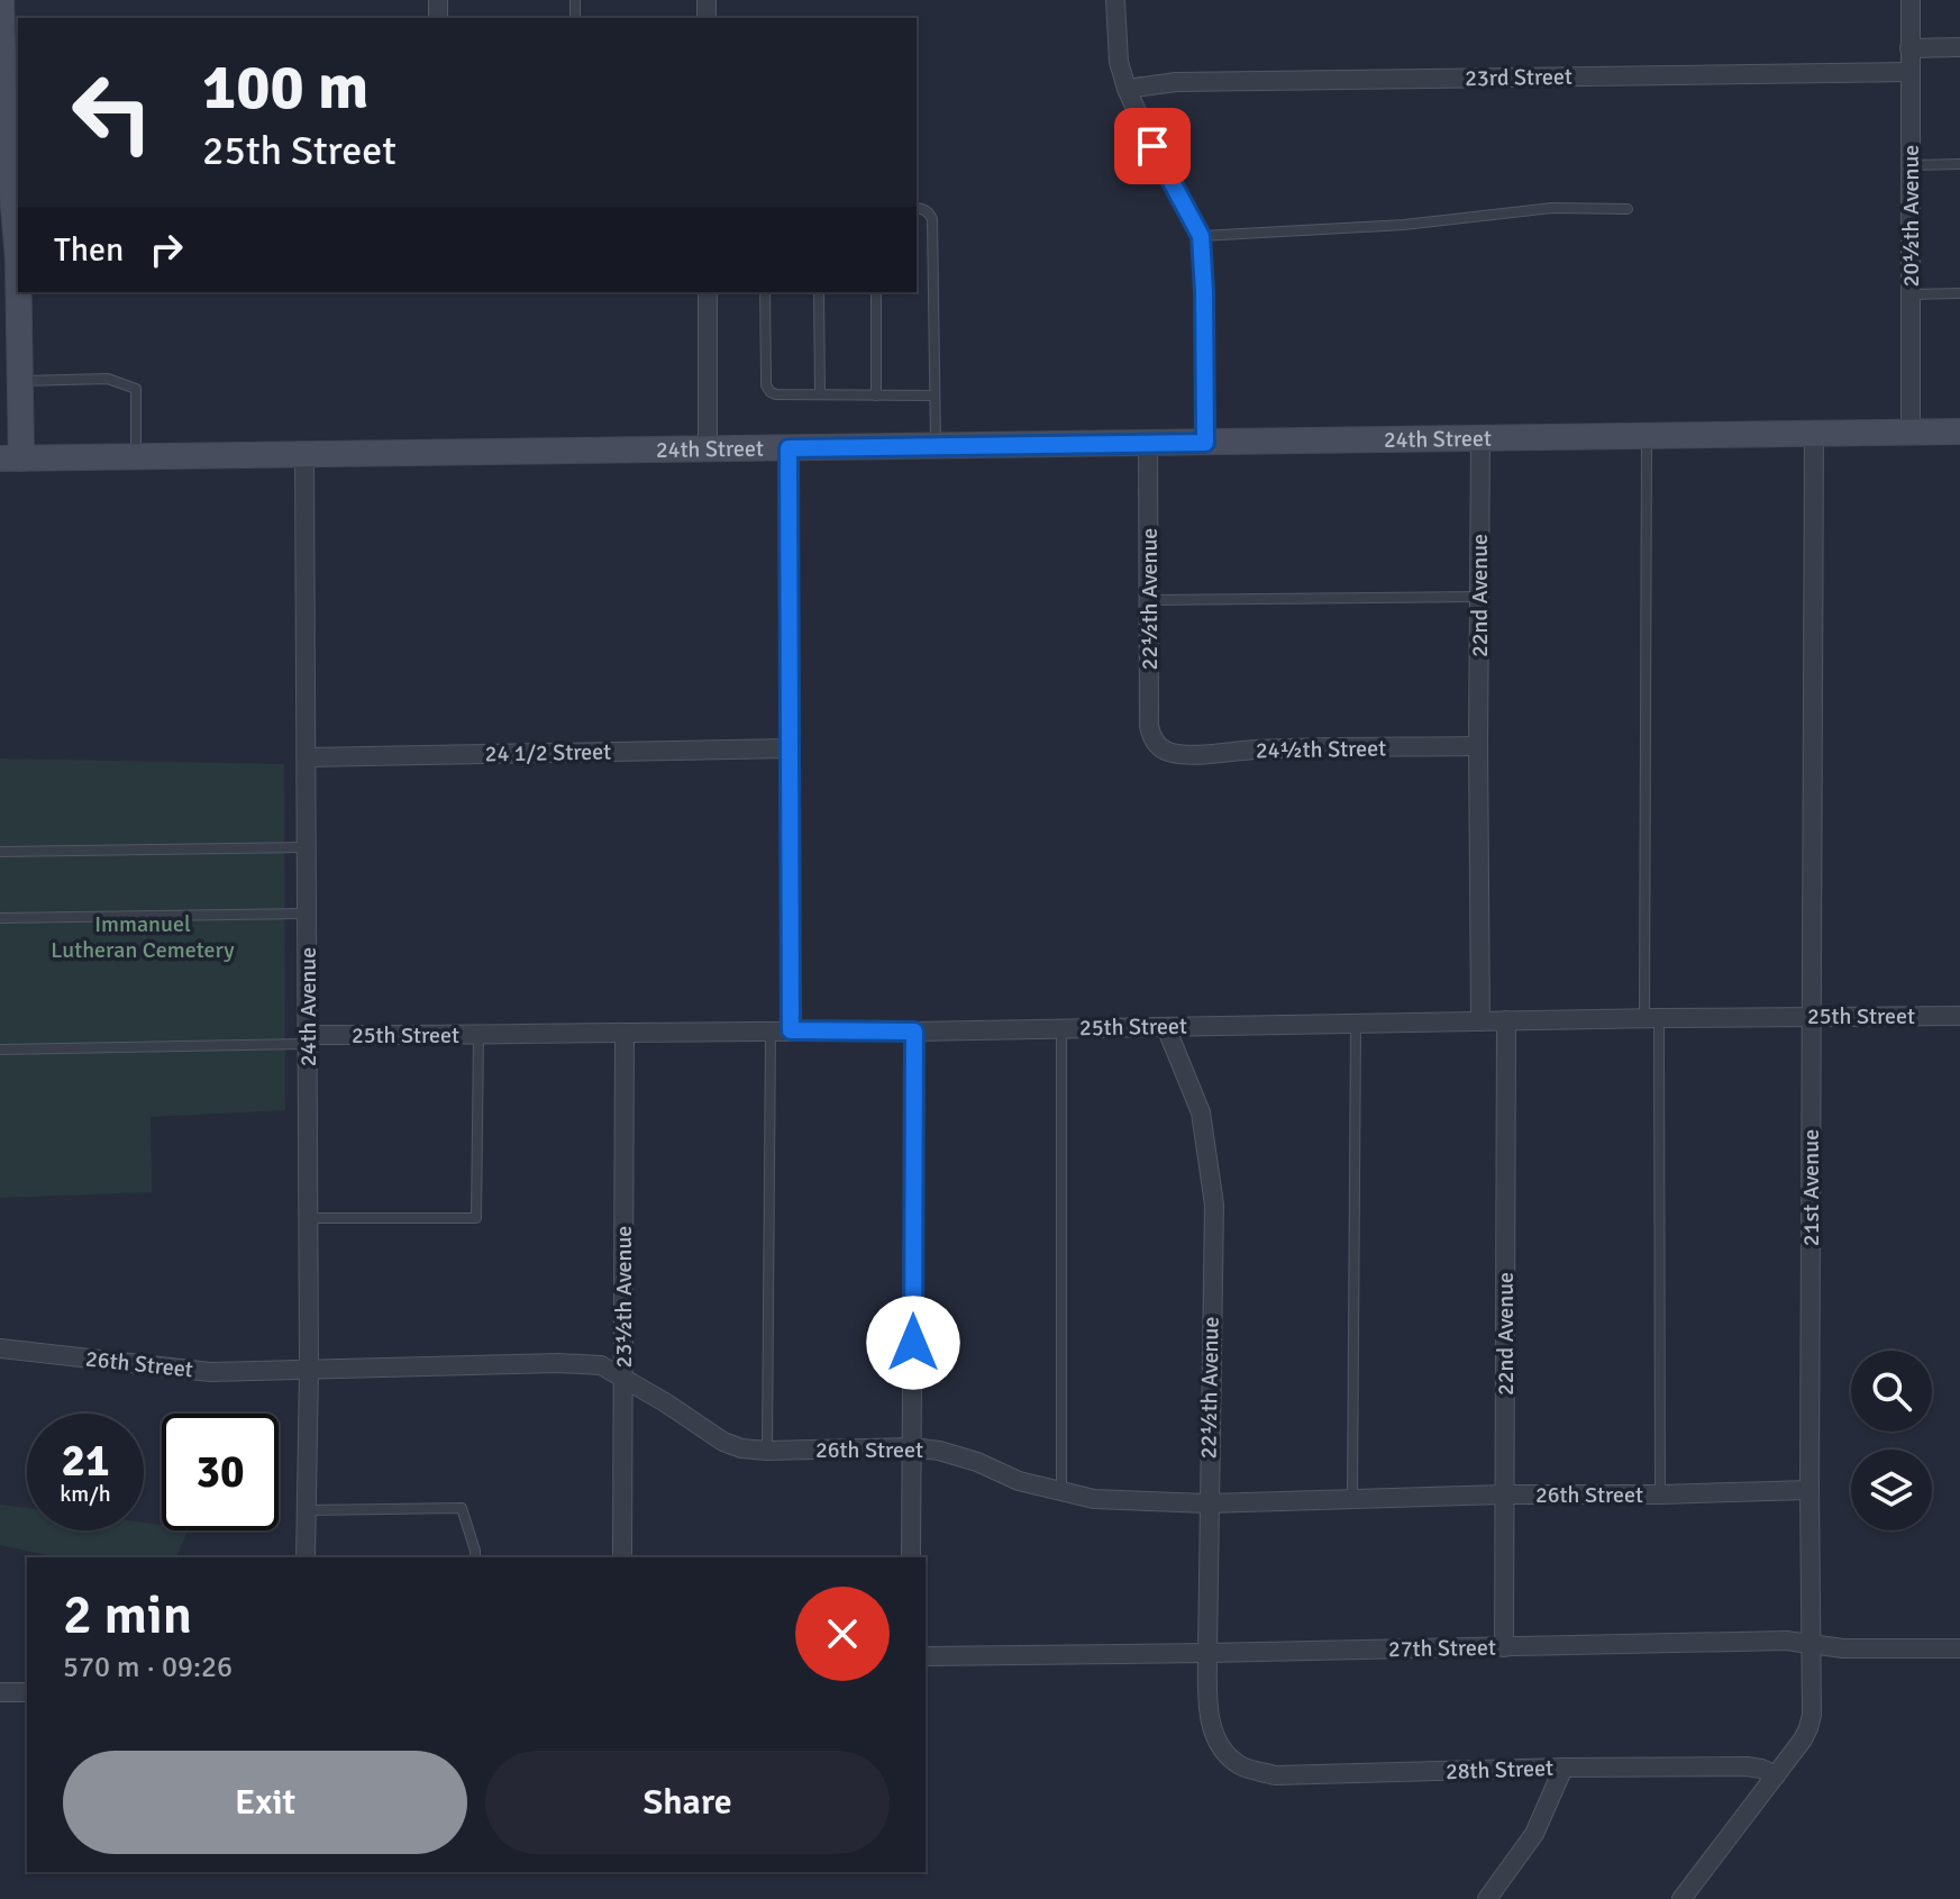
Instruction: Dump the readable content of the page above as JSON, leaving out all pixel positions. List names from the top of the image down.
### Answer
{
  "streets": {
    "street": [
      "23rd Street",
      "20½th Avenue",
      "24th Street",
      "22nd Avenue",
      "22½th Avenue",
      "24½th Street",
      "24 1/2 Street",
      "24th Avenue",
      "25th Street",
      "21st Avenue",
      "23½th Avenue",
      "26th Street",
      "27th Street",
      "28th Street"
    ]
  },
  "crossings": [
    ["23rd Street", "20½th Avenue"],
    ["20½th Avenue", "24th Street"],
    ["24th Street", "22nd Avenue"],
    ["24th Street", "22½th Avenue"],
    ["24th Street", "24th Avenue"],
    ["24th Street", "21st Avenue"],
    ["22nd Avenue", "24½th Street"],
    ["22nd Avenue", "25th Street"],
    ["22nd Avenue", "26th Street"],
    ["22nd Avenue", "27th Street"],
    ["22½th Avenue", "24½th Street"],
    ["22½th Avenue", "25th Street"],
    ["22½th Avenue", "26th Street"],
    ["22½th Avenue", "27th Street"],
    ["22½th Avenue", "28th Street"],
    ["24 1/2 Street", "24th Avenue"],
    ["24th Avenue", "25th Street"],
    ["24th Avenue", "26th Street"],
    ["25th Street", "21st Avenue"],
    ["25th Street", "23½th Avenue"],
    ["21st Avenue", "26th Street"],
    ["21st Avenue", "27th Street"],
    ["21st Avenue", "28th Street"],
    ["23½th Avenue", "26th Street"]
  ],
  "parks": ["Immanuel Lutheran Cemetery"],
  "page": {
    "turn": ["100 m", "25th Street"],
    "then": "Then",
    "speed": "21 km/h",
    "limit": "30",
    "heading": ["2 min", "570 m · 09:26"],
    "buttons": ["Exit", "Share"]
  }
}
